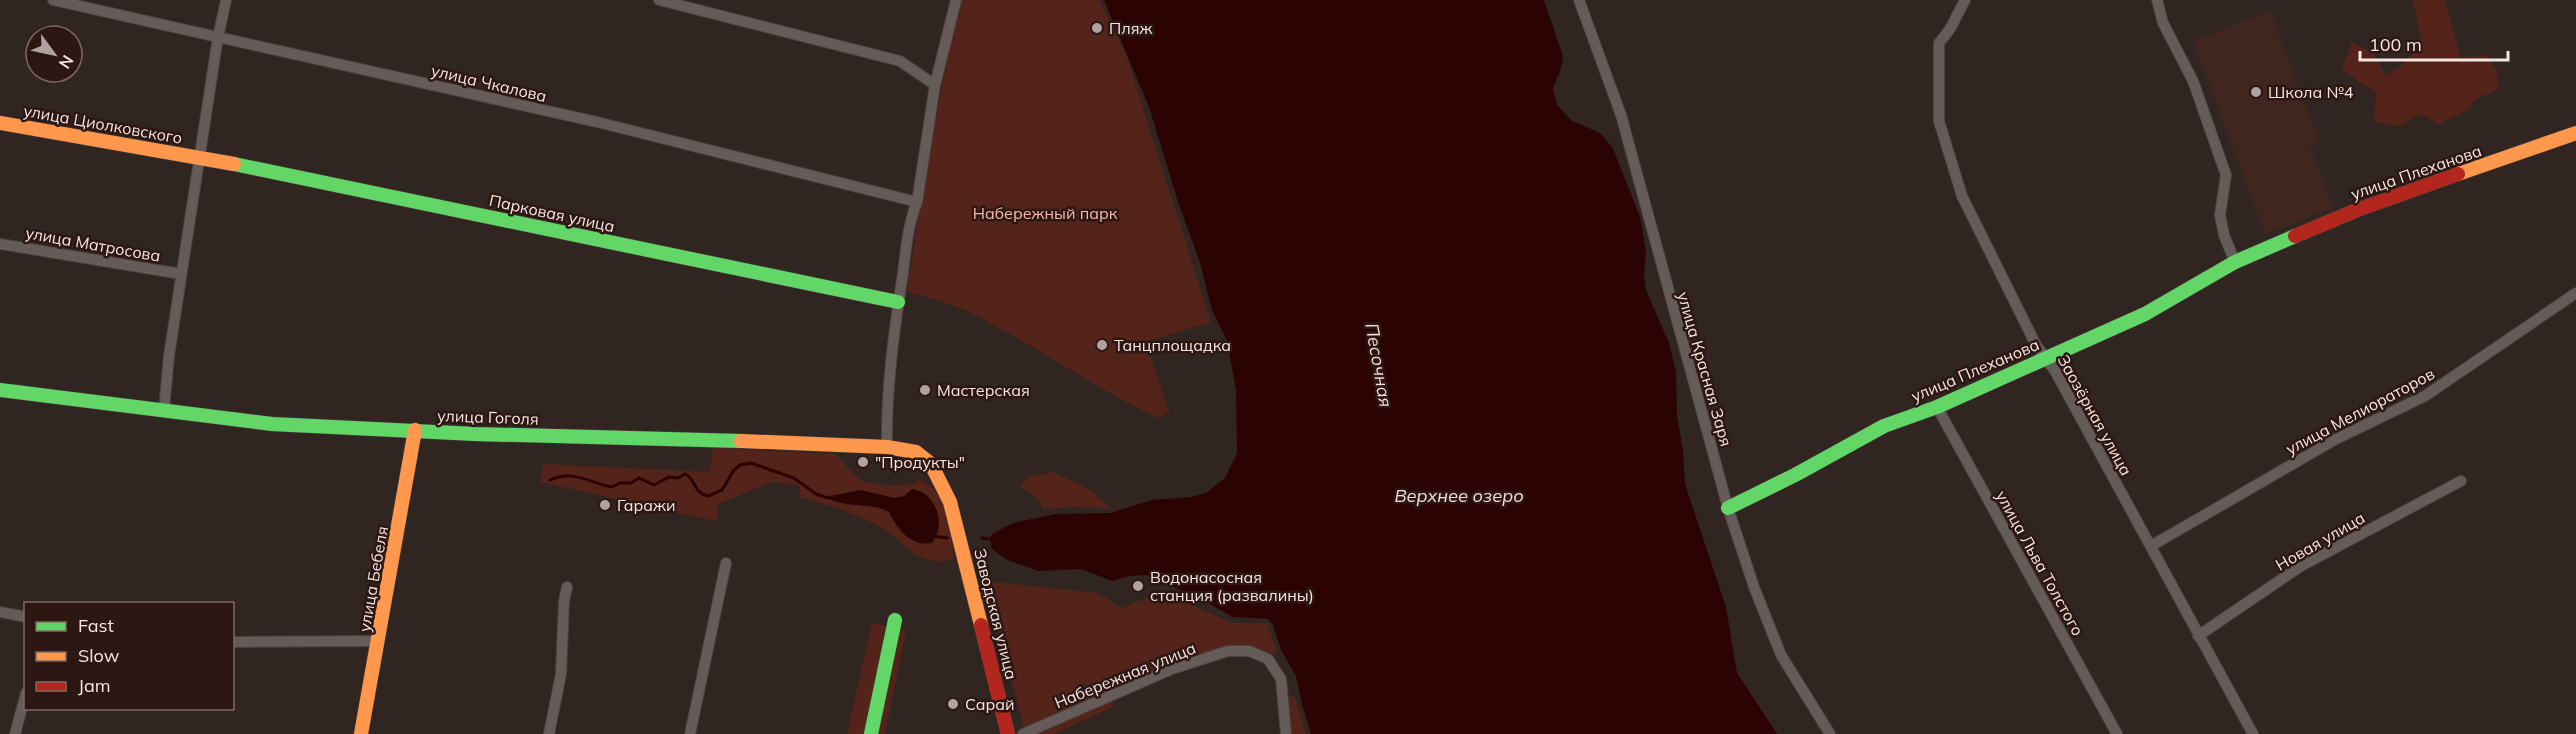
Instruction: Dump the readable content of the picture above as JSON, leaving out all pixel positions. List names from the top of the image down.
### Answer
{
  "streets": {
    "street": [
      "улица Чкалова",
      "улица Циолковского",
      "улица Плеханова",
      "Парковая улица",
      "улица Матросова",
      "улица Красная Заря",
      "улица Мелиораторов",
      "Заозёрная улица",
      "улица Гоголя",
      "Новая улица",
      "улица Льва Толстого",
      "улица Бебеля",
      "Заводская улица",
      "Набережная улица"
    ]
  },
  "crossings": [
    ["улица Циолковского", "Парковая улица"],
    ["улица Плеханова", "улица Красная Заря"],
    ["улица Плеханова", "Заозёрная улица"],
    ["улица Плеханова", "улица Льва Толстого"],
    ["улица Мелиораторов", "Заозёрная улица"],
    ["Заозёрная улица", "Новая улица"],
    ["улица Гоголя", "улица Бебеля"],
    ["улица Гоголя", "Заводская улица"]
  ],
  "water": ["Песочная", "Верхнее озеро"],
  "parks": ["Набережный парк"],
  "places": [
    "Пляж",
    "Школа №4",
    "Танцплощадка",
    "Мастерская",
    "\"Продукты\"",
    "Гаражи",
    "Водонасосная станция (развалины)",
    "Сарай"
  ],
  "legend": ["Fast", "Slow", "Jam"],
  "scale_bar": "100 m",
  "north": "bottom right"
}
